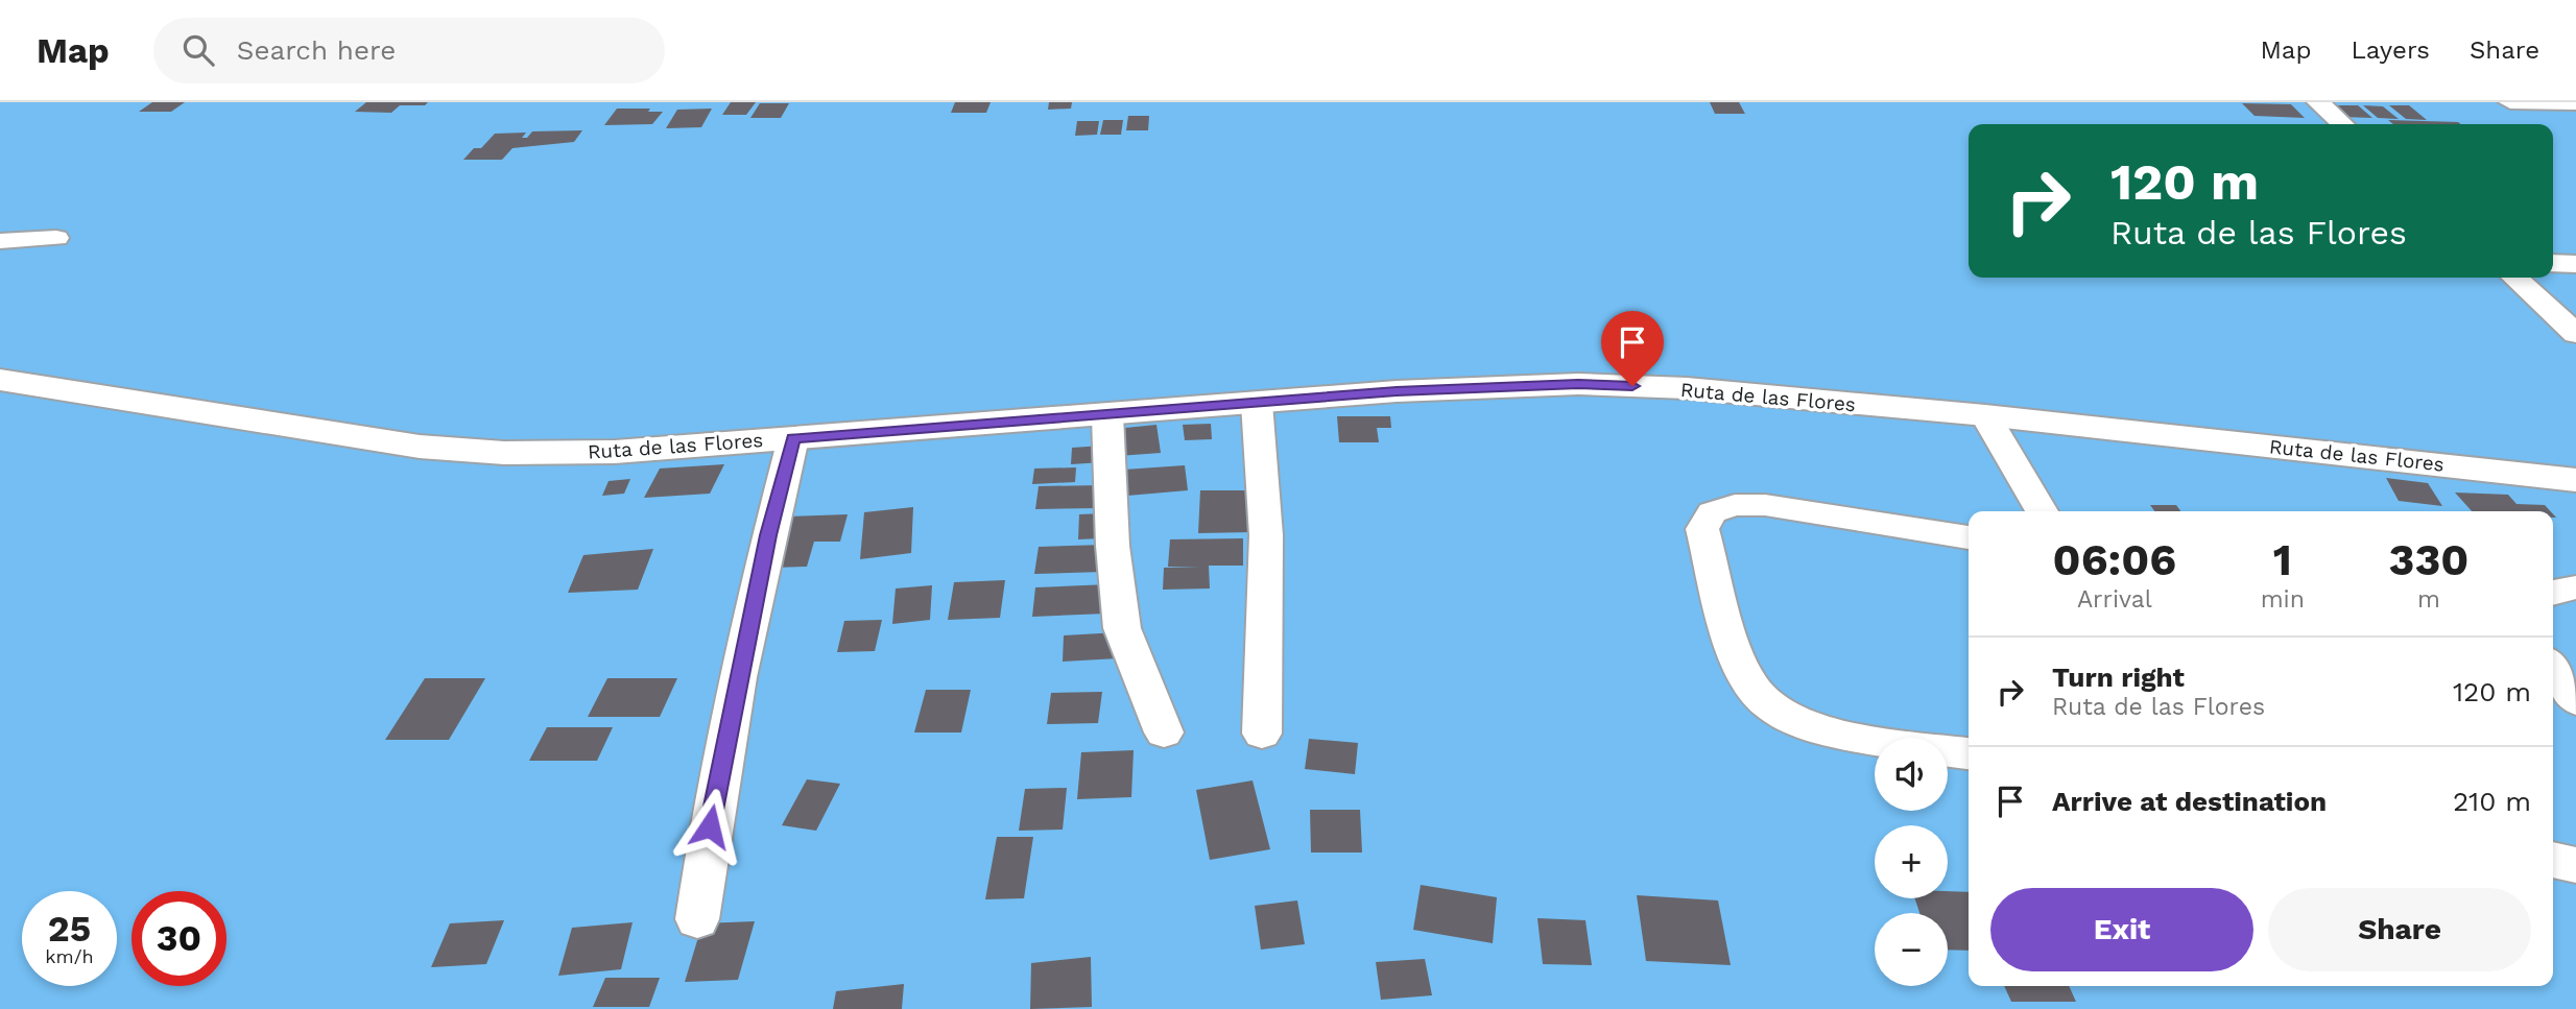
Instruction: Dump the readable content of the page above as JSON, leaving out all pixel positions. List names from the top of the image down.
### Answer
{
  "streets": {
    "main road": ["Ruta de las Flores"]
  },
  "page": {
    "header": "Map",
    "search": "Search here",
    "nav": ["Map", "Layers", "Share"],
    "turn": ["120 m", "Ruta de las Flores"],
    "eta": [
      "06:06",
      "Arrival",
      "1",
      "min",
      "330",
      "m"
    ],
    "list": [
      {
        "name": "Turn right",
        "note": "Ruta de las Flores",
        "value": "120 m"
      },
      {
        "name": "Arrive at destination",
        "value": "210 m"
      }
    ],
    "map_buttons": ["+", "−"],
    "buttons": ["Exit", "Share"],
    "speed": "25 km/h",
    "limit": "30"
  }
}
